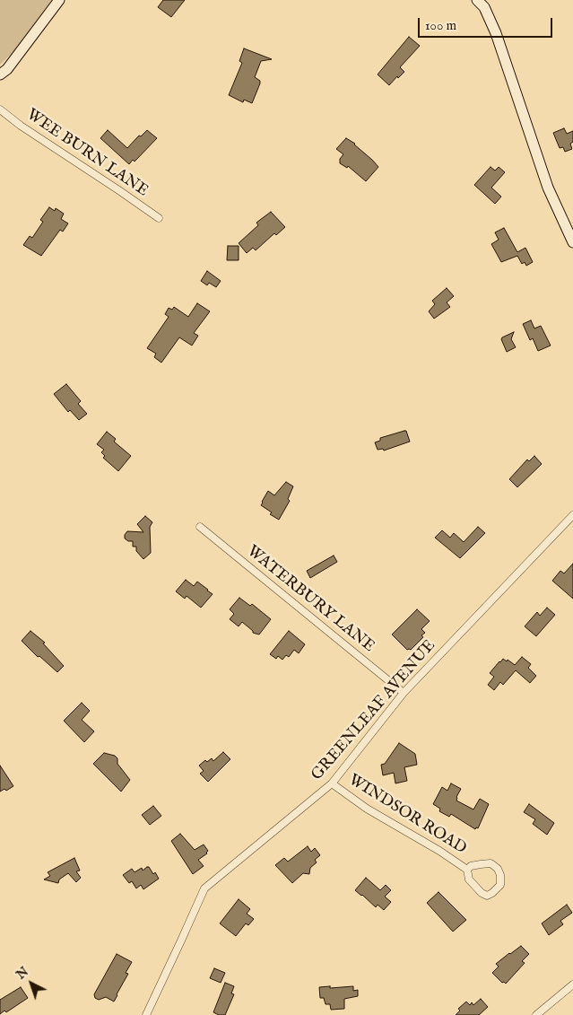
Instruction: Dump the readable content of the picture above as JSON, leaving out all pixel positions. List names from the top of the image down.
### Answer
{
  "streets": {
    "street": [
      "WEE BURN LANE",
      "WATERBURY LANE",
      "GREENLEAF AVENUE",
      "WINDSOR ROAD"
    ]
  },
  "crossings": [
    ["WATERBURY LANE", "GREENLEAF AVENUE"],
    ["GREENLEAF AVENUE", "WINDSOR ROAD"]
  ],
  "scale_bar": "100 m",
  "north": "top left"
}
